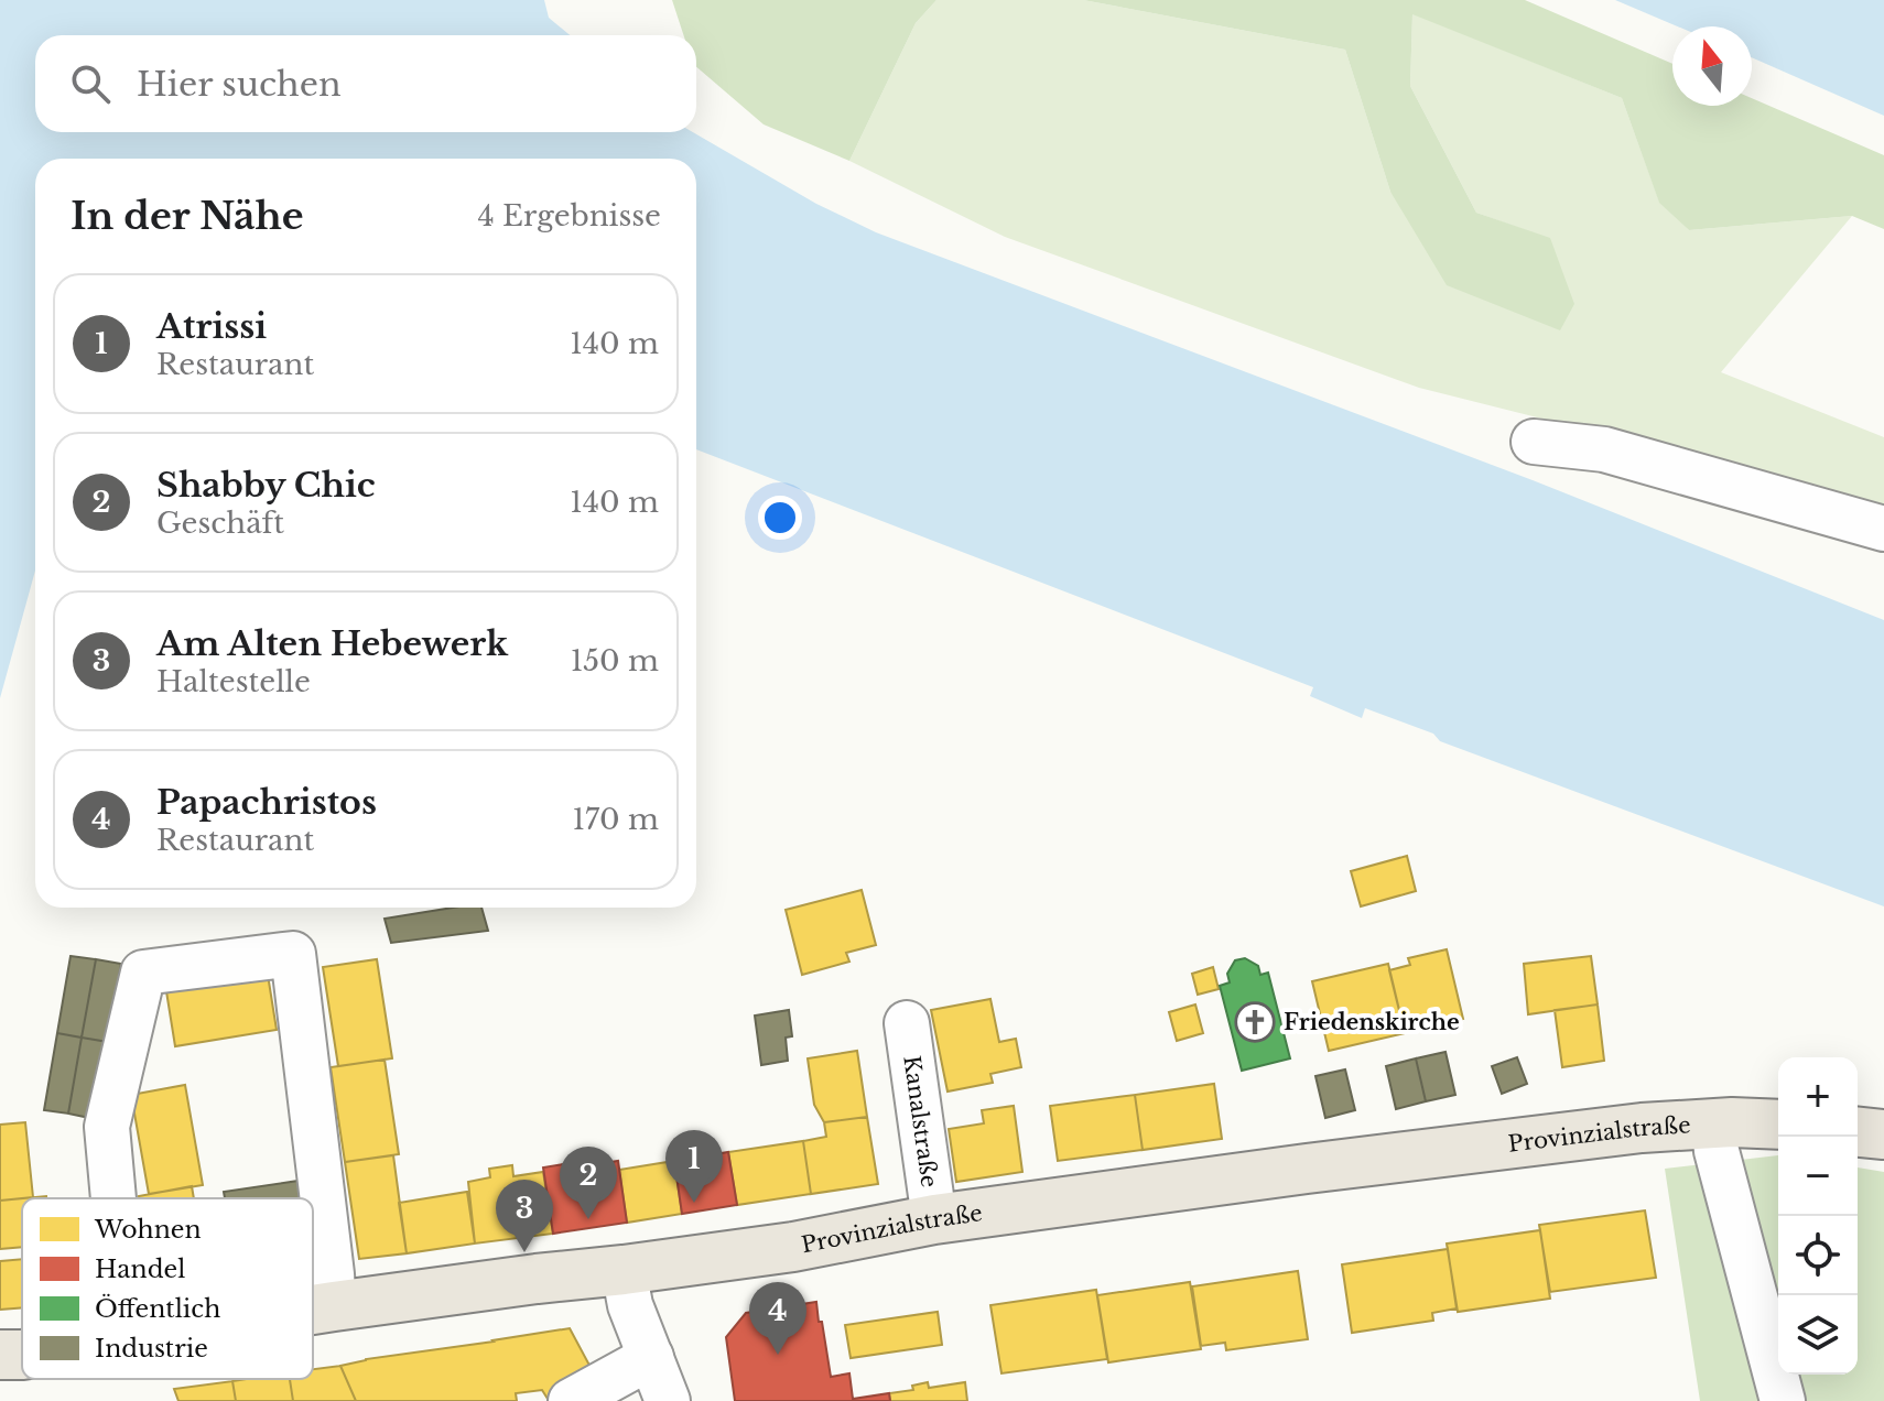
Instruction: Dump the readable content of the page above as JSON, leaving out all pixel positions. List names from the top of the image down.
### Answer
{
  "streets": {
    "main road": ["Provinzialstraße"],
    "street": ["Kanalstraße"]
  },
  "crossings": [
    ["Kanalstraße", "Provinzialstraße"]
  ],
  "places": {
    "church": ["Friedenskirche"]
  },
  "legend": [
    "Wohnen",
    "Handel",
    "Öffentlich",
    "Industrie"
  ],
  "north": "top",
  "page": {
    "search": "Hier suchen",
    "heading": ["In der Nähe", "4 Ergebnisse"],
    "list": [
      {
        "mark": "1",
        "name": "Atrissi",
        "note": "Restaurant",
        "value": "140 m"
      },
      {
        "mark": "2",
        "name": "Shabby Chic",
        "note": "Geschäft",
        "value": "140 m"
      },
      {
        "mark": "3",
        "name": "Am Alten Hebewerk",
        "note": "Haltestelle",
        "value": "150 m"
      },
      {
        "mark": "4",
        "name": "Papachristos",
        "note": "Restaurant",
        "value": "170 m"
      }
    ],
    "map_buttons": ["+", "−"],
    "pins": [
      "1",
      "2",
      "3",
      "4"
    ]
  }
}
